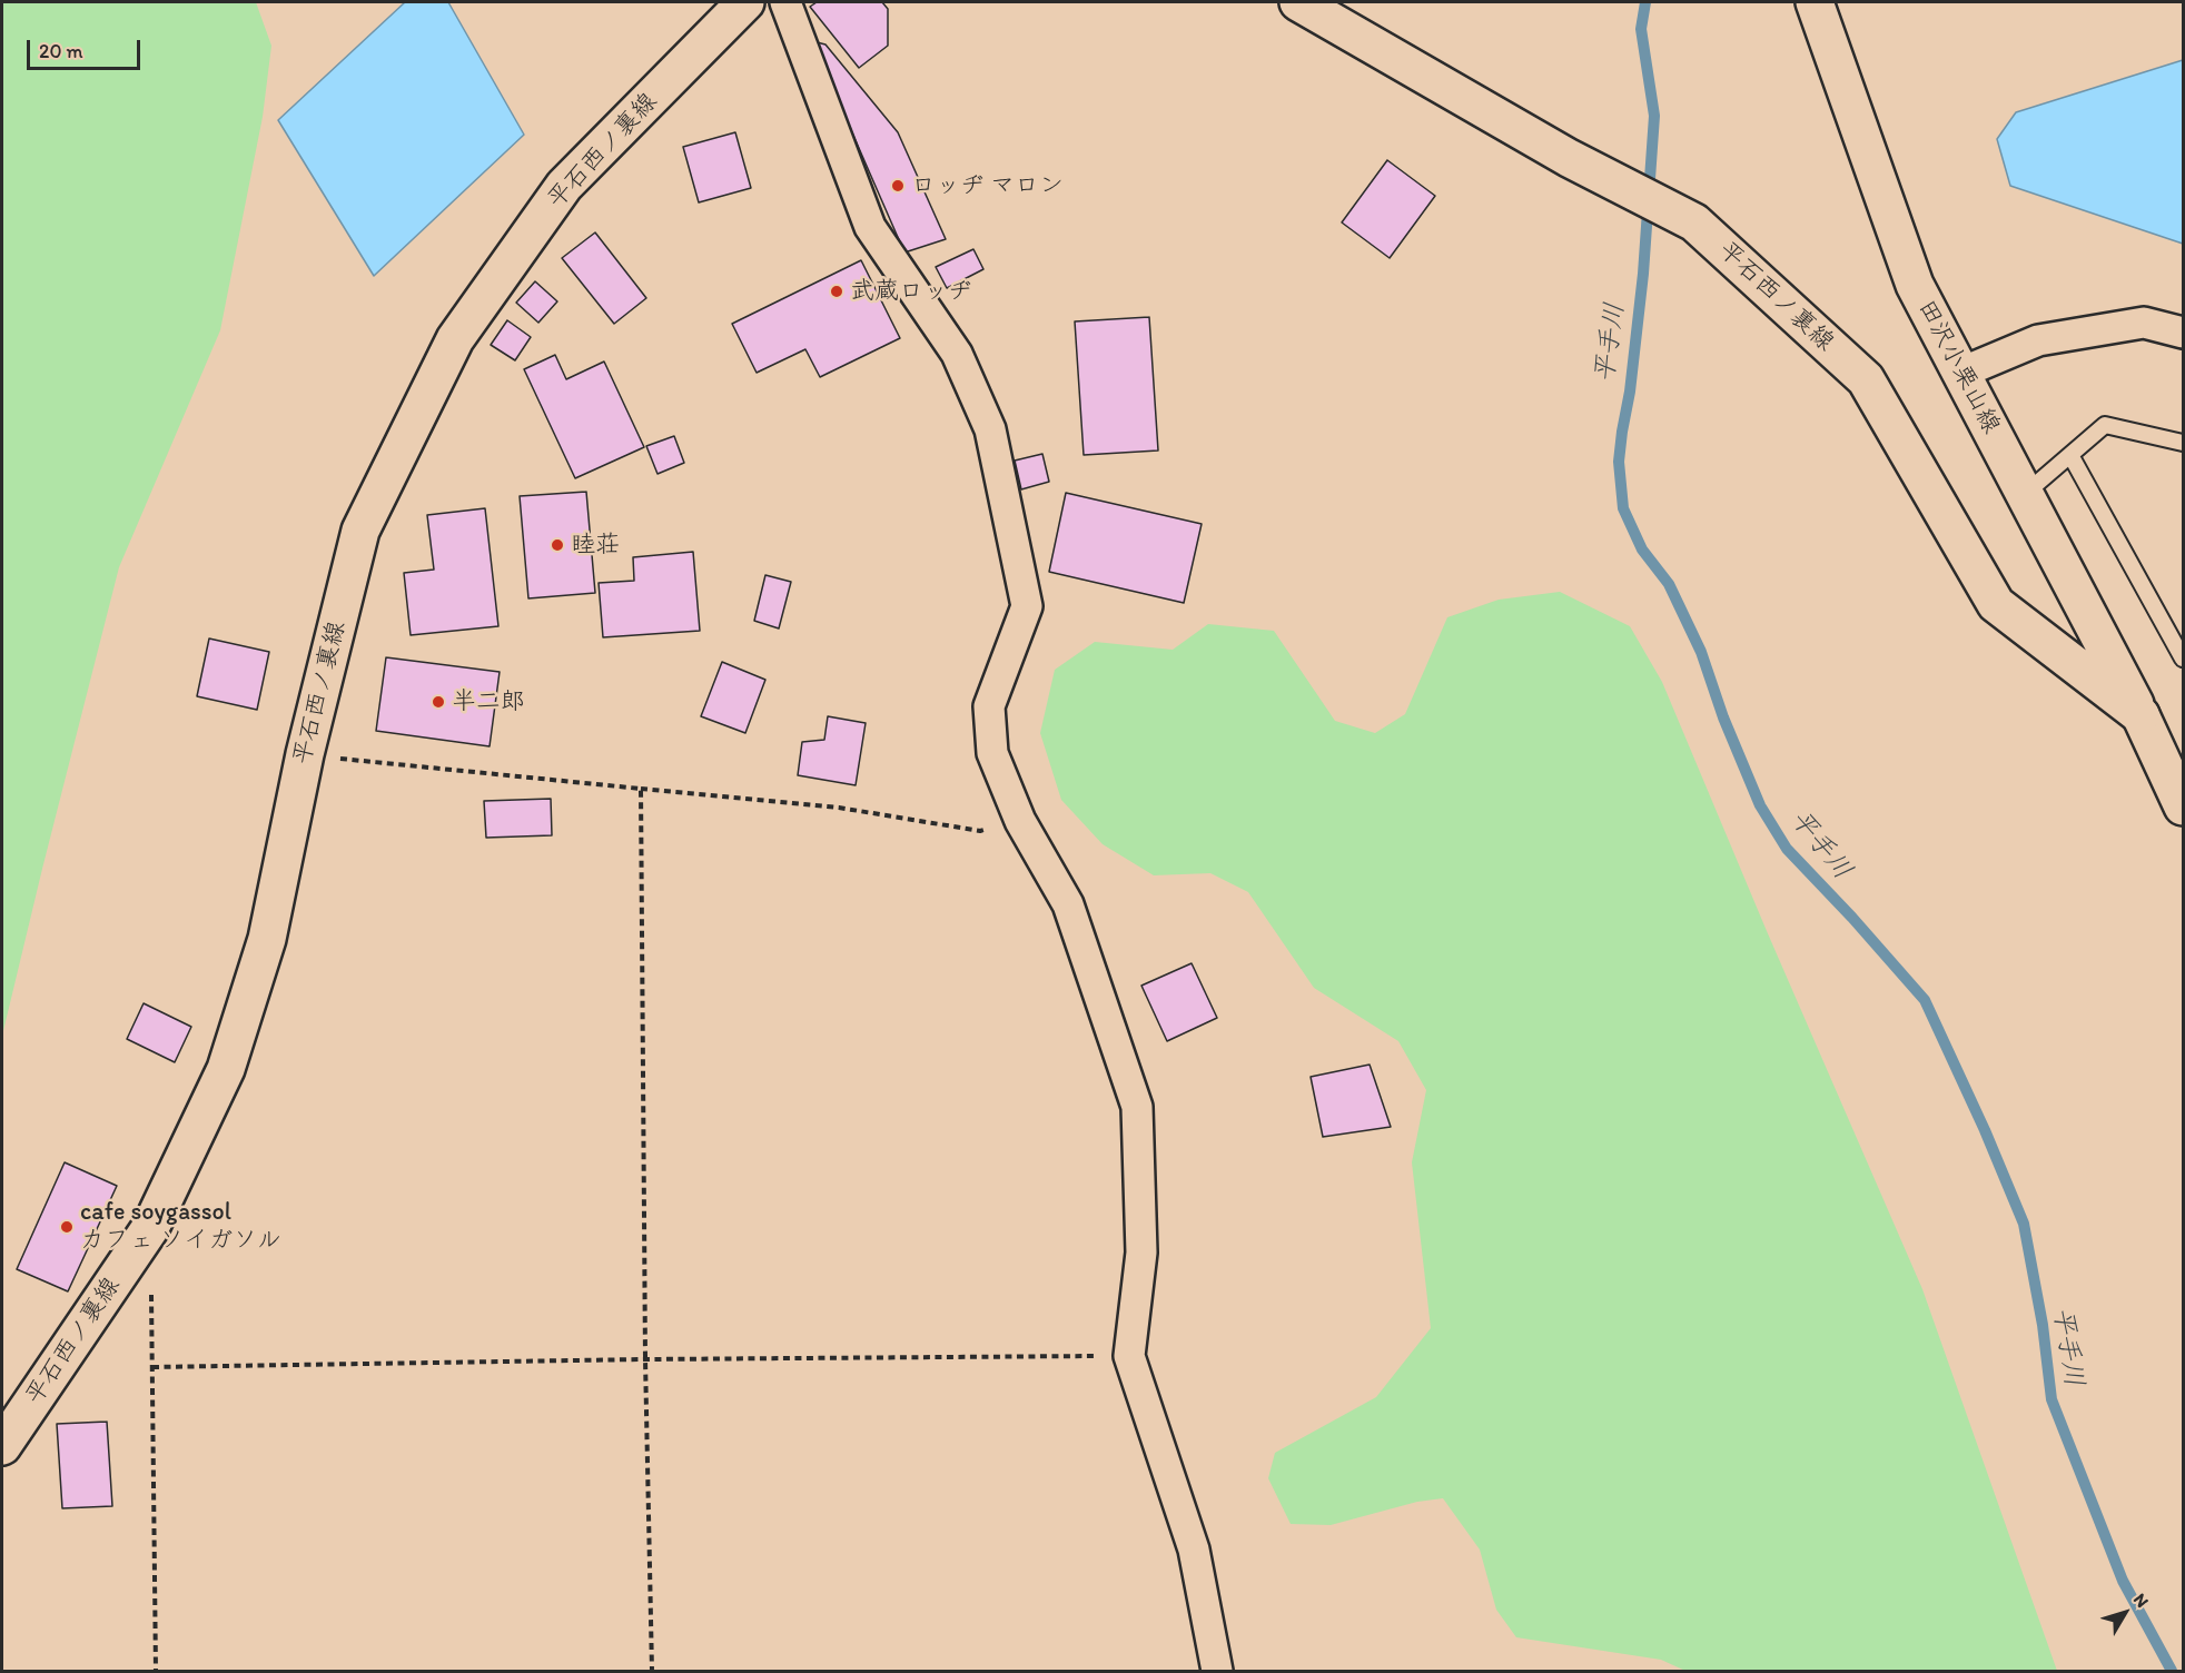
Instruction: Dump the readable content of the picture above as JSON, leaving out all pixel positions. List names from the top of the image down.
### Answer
{
  "streets": {
    "main road": ["平石西ノ裏線", "田沢小栗山線"]
  },
  "crossings": [
    ["平石西ノ裏線", "田沢小栗山線"]
  ],
  "water": ["平手川"],
  "places": [
    "ロッヂ マロン",
    "武蔵ロッヂ",
    "睦荘",
    "半二郎",
    "cafe soygassol カフェ ソイガソル"
  ],
  "scale_bar": "20 m",
  "north": "top right"
}
